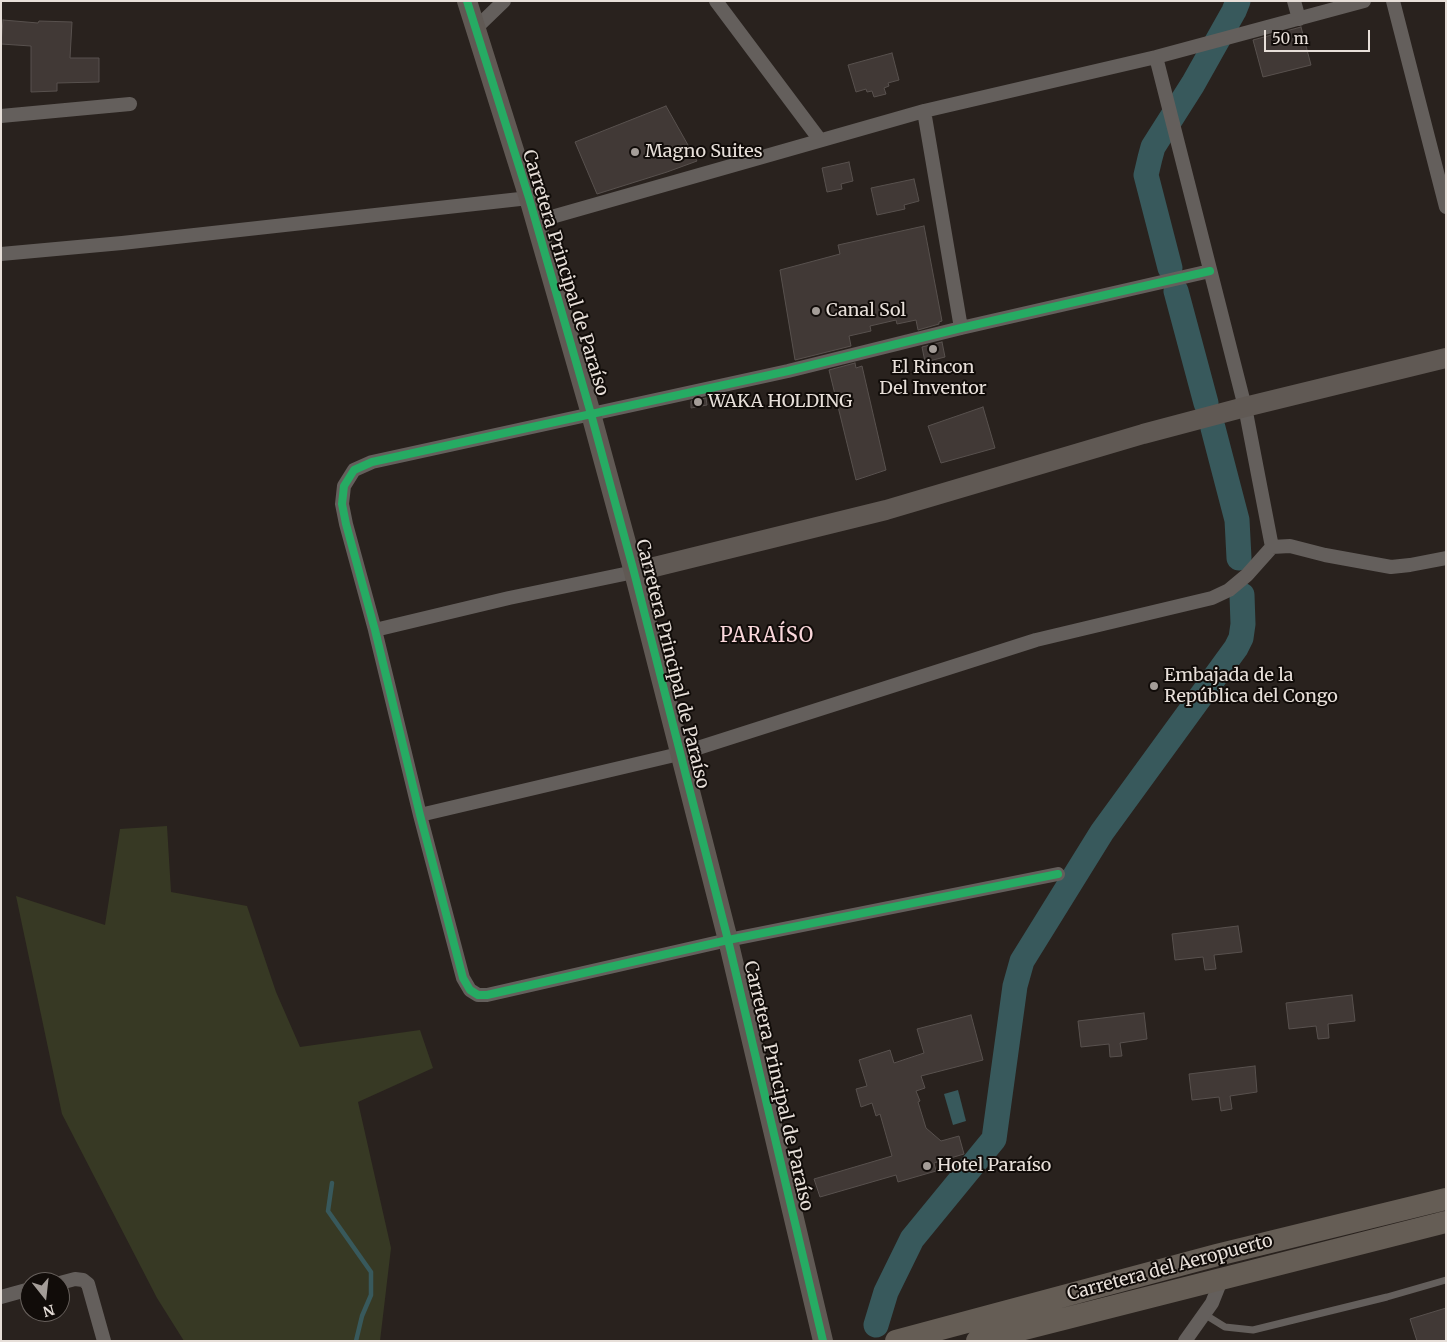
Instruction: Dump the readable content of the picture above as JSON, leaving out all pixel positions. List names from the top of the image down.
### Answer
{
  "streets": {
    "main road": ["Carretera del Aeropuerto"],
    "street": ["Carretera Principal de Paraíso"]
  },
  "districts": ["PARAÍSO"],
  "places": [
    "Magno Suites",
    "Canal Sol",
    "El Rincon Del Inventor",
    "WAKA HOLDING",
    "Embajada de la República del Congo",
    "Hotel Paraíso"
  ],
  "scale_bar": "50 m",
  "north": "bottom"
}
